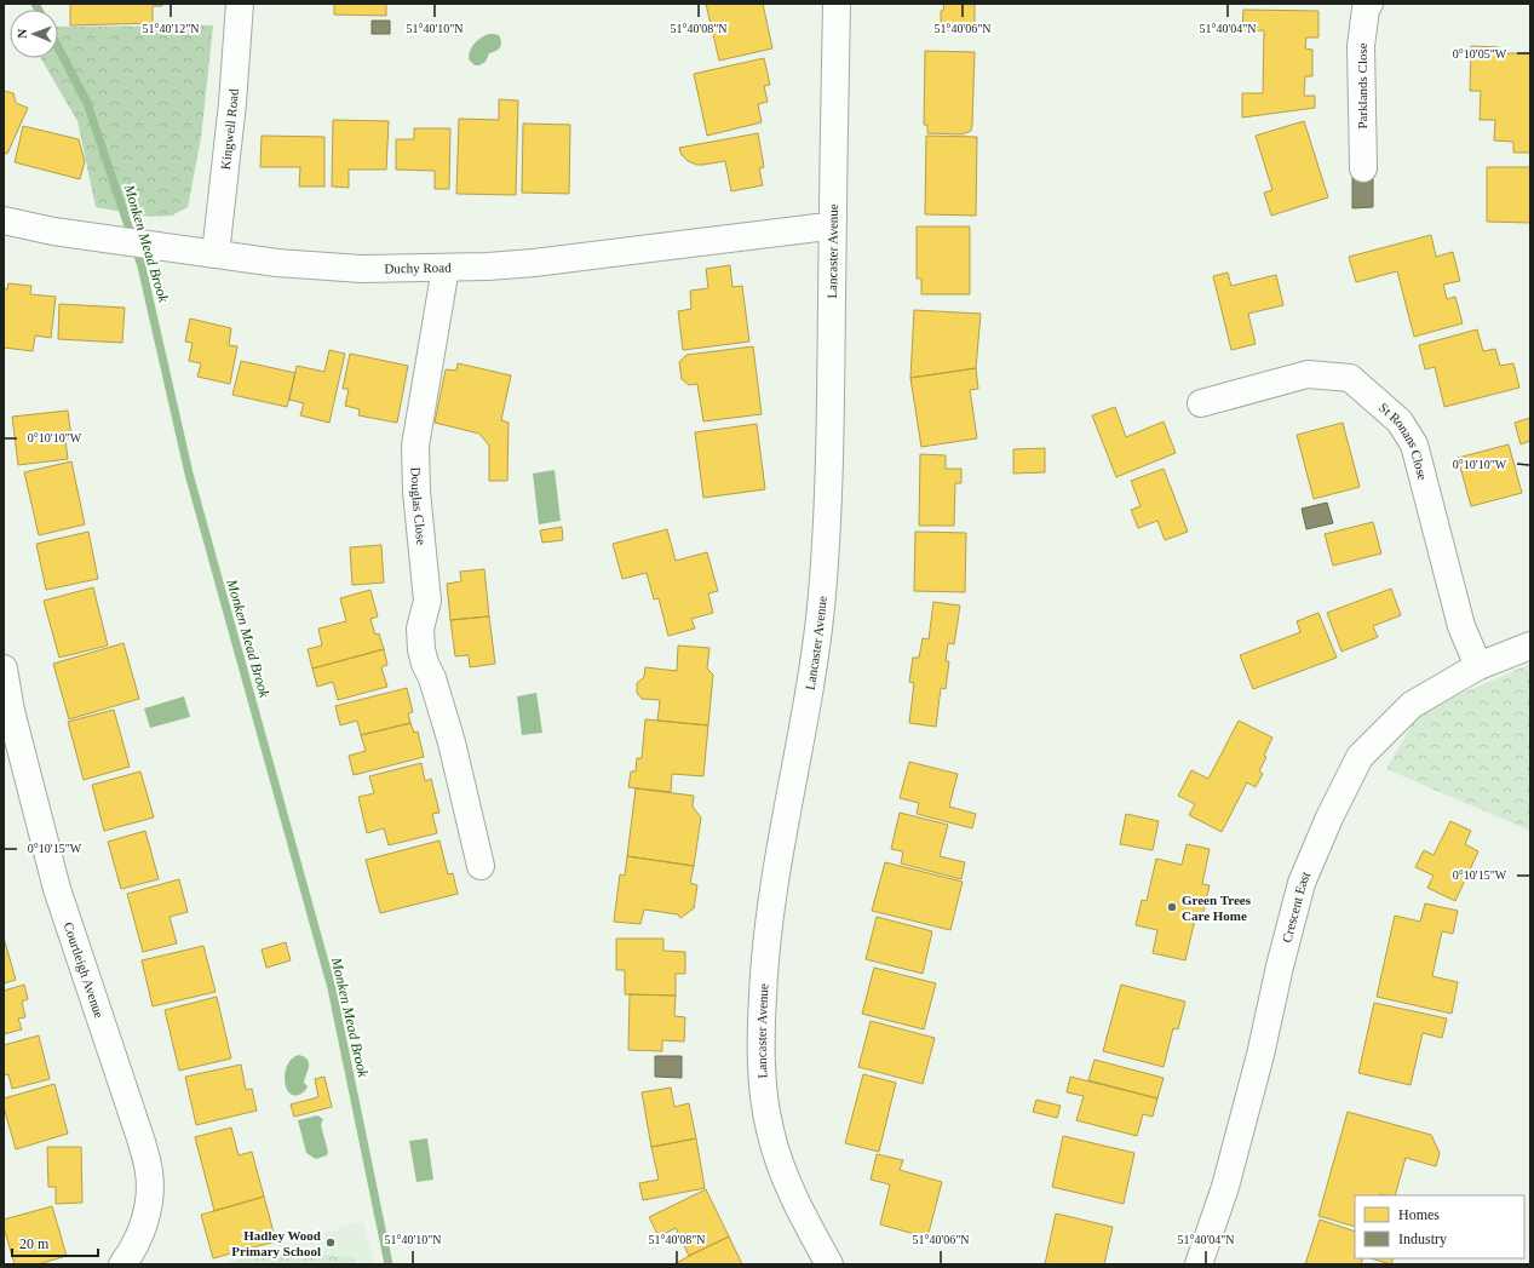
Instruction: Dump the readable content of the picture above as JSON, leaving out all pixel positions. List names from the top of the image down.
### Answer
{
  "streets": {
    "street": [
      "Parklands Close",
      "Kingwell Road",
      "Lancaster Avenue",
      "Duchy Road",
      "St Ronans Close",
      "Douglas Close",
      "Crescent East",
      "Courtleigh Avenue"
    ]
  },
  "crossings": [
    ["Kingwell Road", "Duchy Road"],
    ["Lancaster Avenue", "Duchy Road"],
    ["Duchy Road", "Douglas Close"],
    ["St Ronans Close", "Crescent East"]
  ],
  "water": ["Monken Mead Brook"],
  "places": ["Green Trees Care Home", "Hadley Wood Primary School"],
  "legend": ["Homes", "Industry"],
  "scale_bar": "20 m",
  "north": "left",
  "coordinates": [
    "51°40'12\"N",
    "51°40'10\"N",
    "51°40'08\"N",
    "51°40'06\"N",
    "51°40'04\"N",
    "0°10'05\"W",
    "0°10'10\"W",
    "0°10'15\"W"
  ]
}
